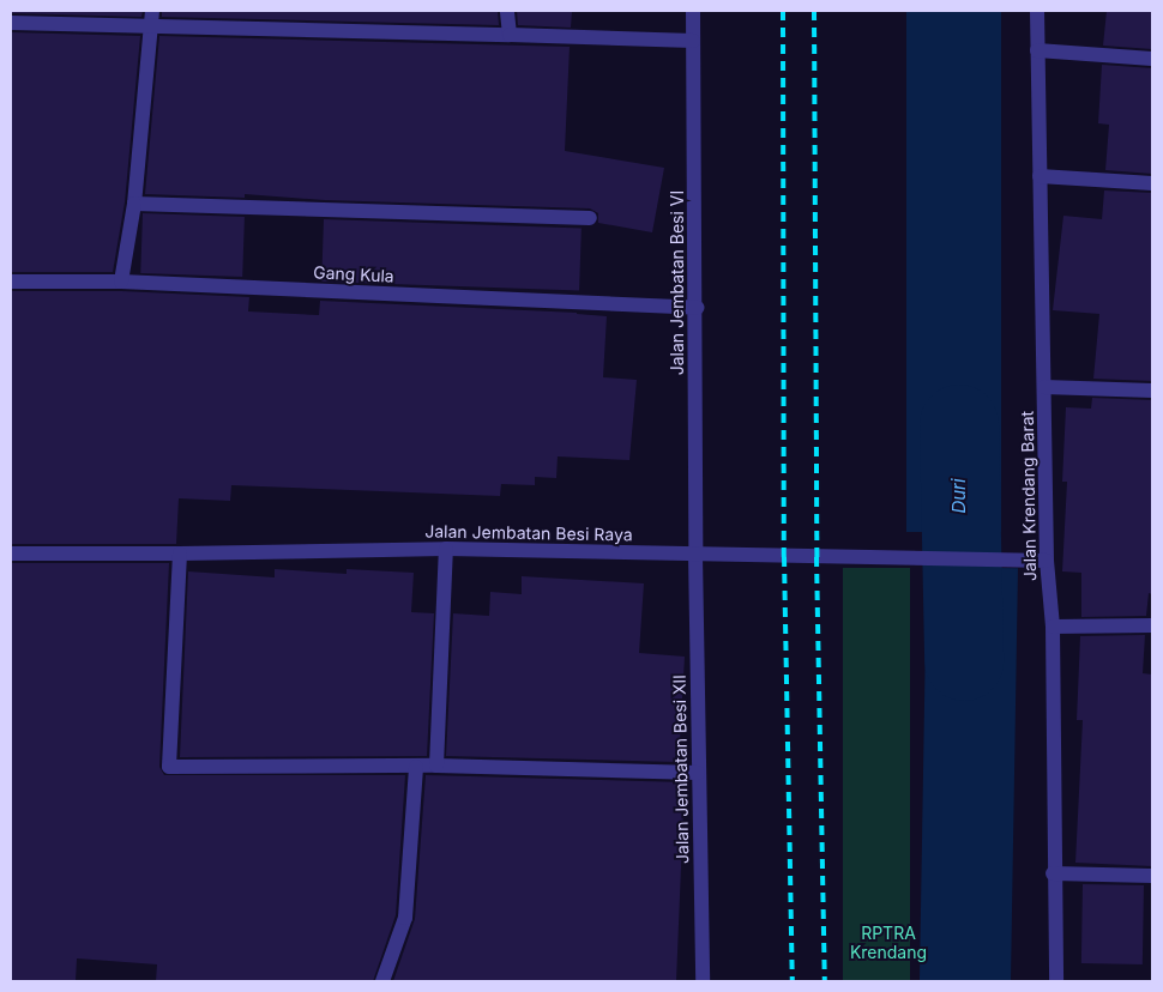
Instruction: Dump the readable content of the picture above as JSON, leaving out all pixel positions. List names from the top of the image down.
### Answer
{
  "streets": {
    "street": [
      "Gang Kula",
      "Jalan Jembatan Besi VI",
      "Jalan Krendang Barat",
      "Jalan Jembatan Besi Raya",
      "Jalan Jembatan Besi XII"
    ]
  },
  "crossings": [
    ["Gang Kula", "Jalan Jembatan Besi VI"],
    ["Jalan Jembatan Besi VI", "Jalan Jembatan Besi Raya"],
    ["Jalan Jembatan Besi VI", "Jalan Jembatan Besi XII"],
    ["Jalan Krendang Barat", "Jalan Jembatan Besi Raya"],
    ["Jalan Jembatan Besi Raya", "Jalan Jembatan Besi XII"]
  ],
  "water": ["Duri"],
  "parks": ["RPTRA Krendang"]
}
